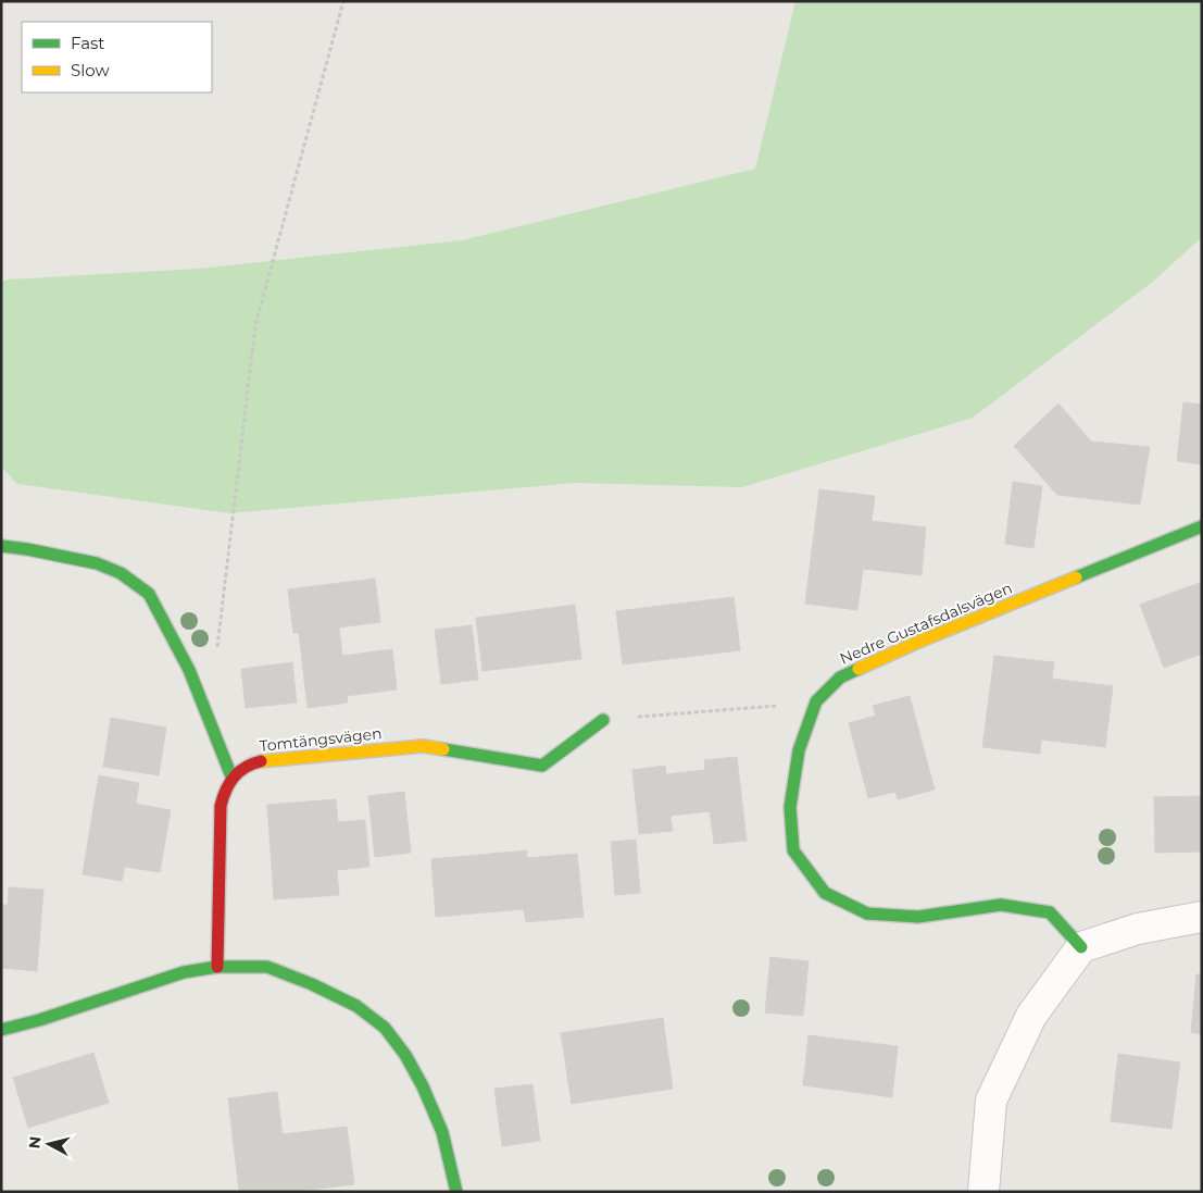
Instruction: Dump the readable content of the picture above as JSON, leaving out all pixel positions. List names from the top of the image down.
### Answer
{
  "streets": {
    "street": ["Nedre Gustafsdalsvägen", "Tomtängsvägen"]
  },
  "legend": ["Fast", "Slow"],
  "north": "left"
}
